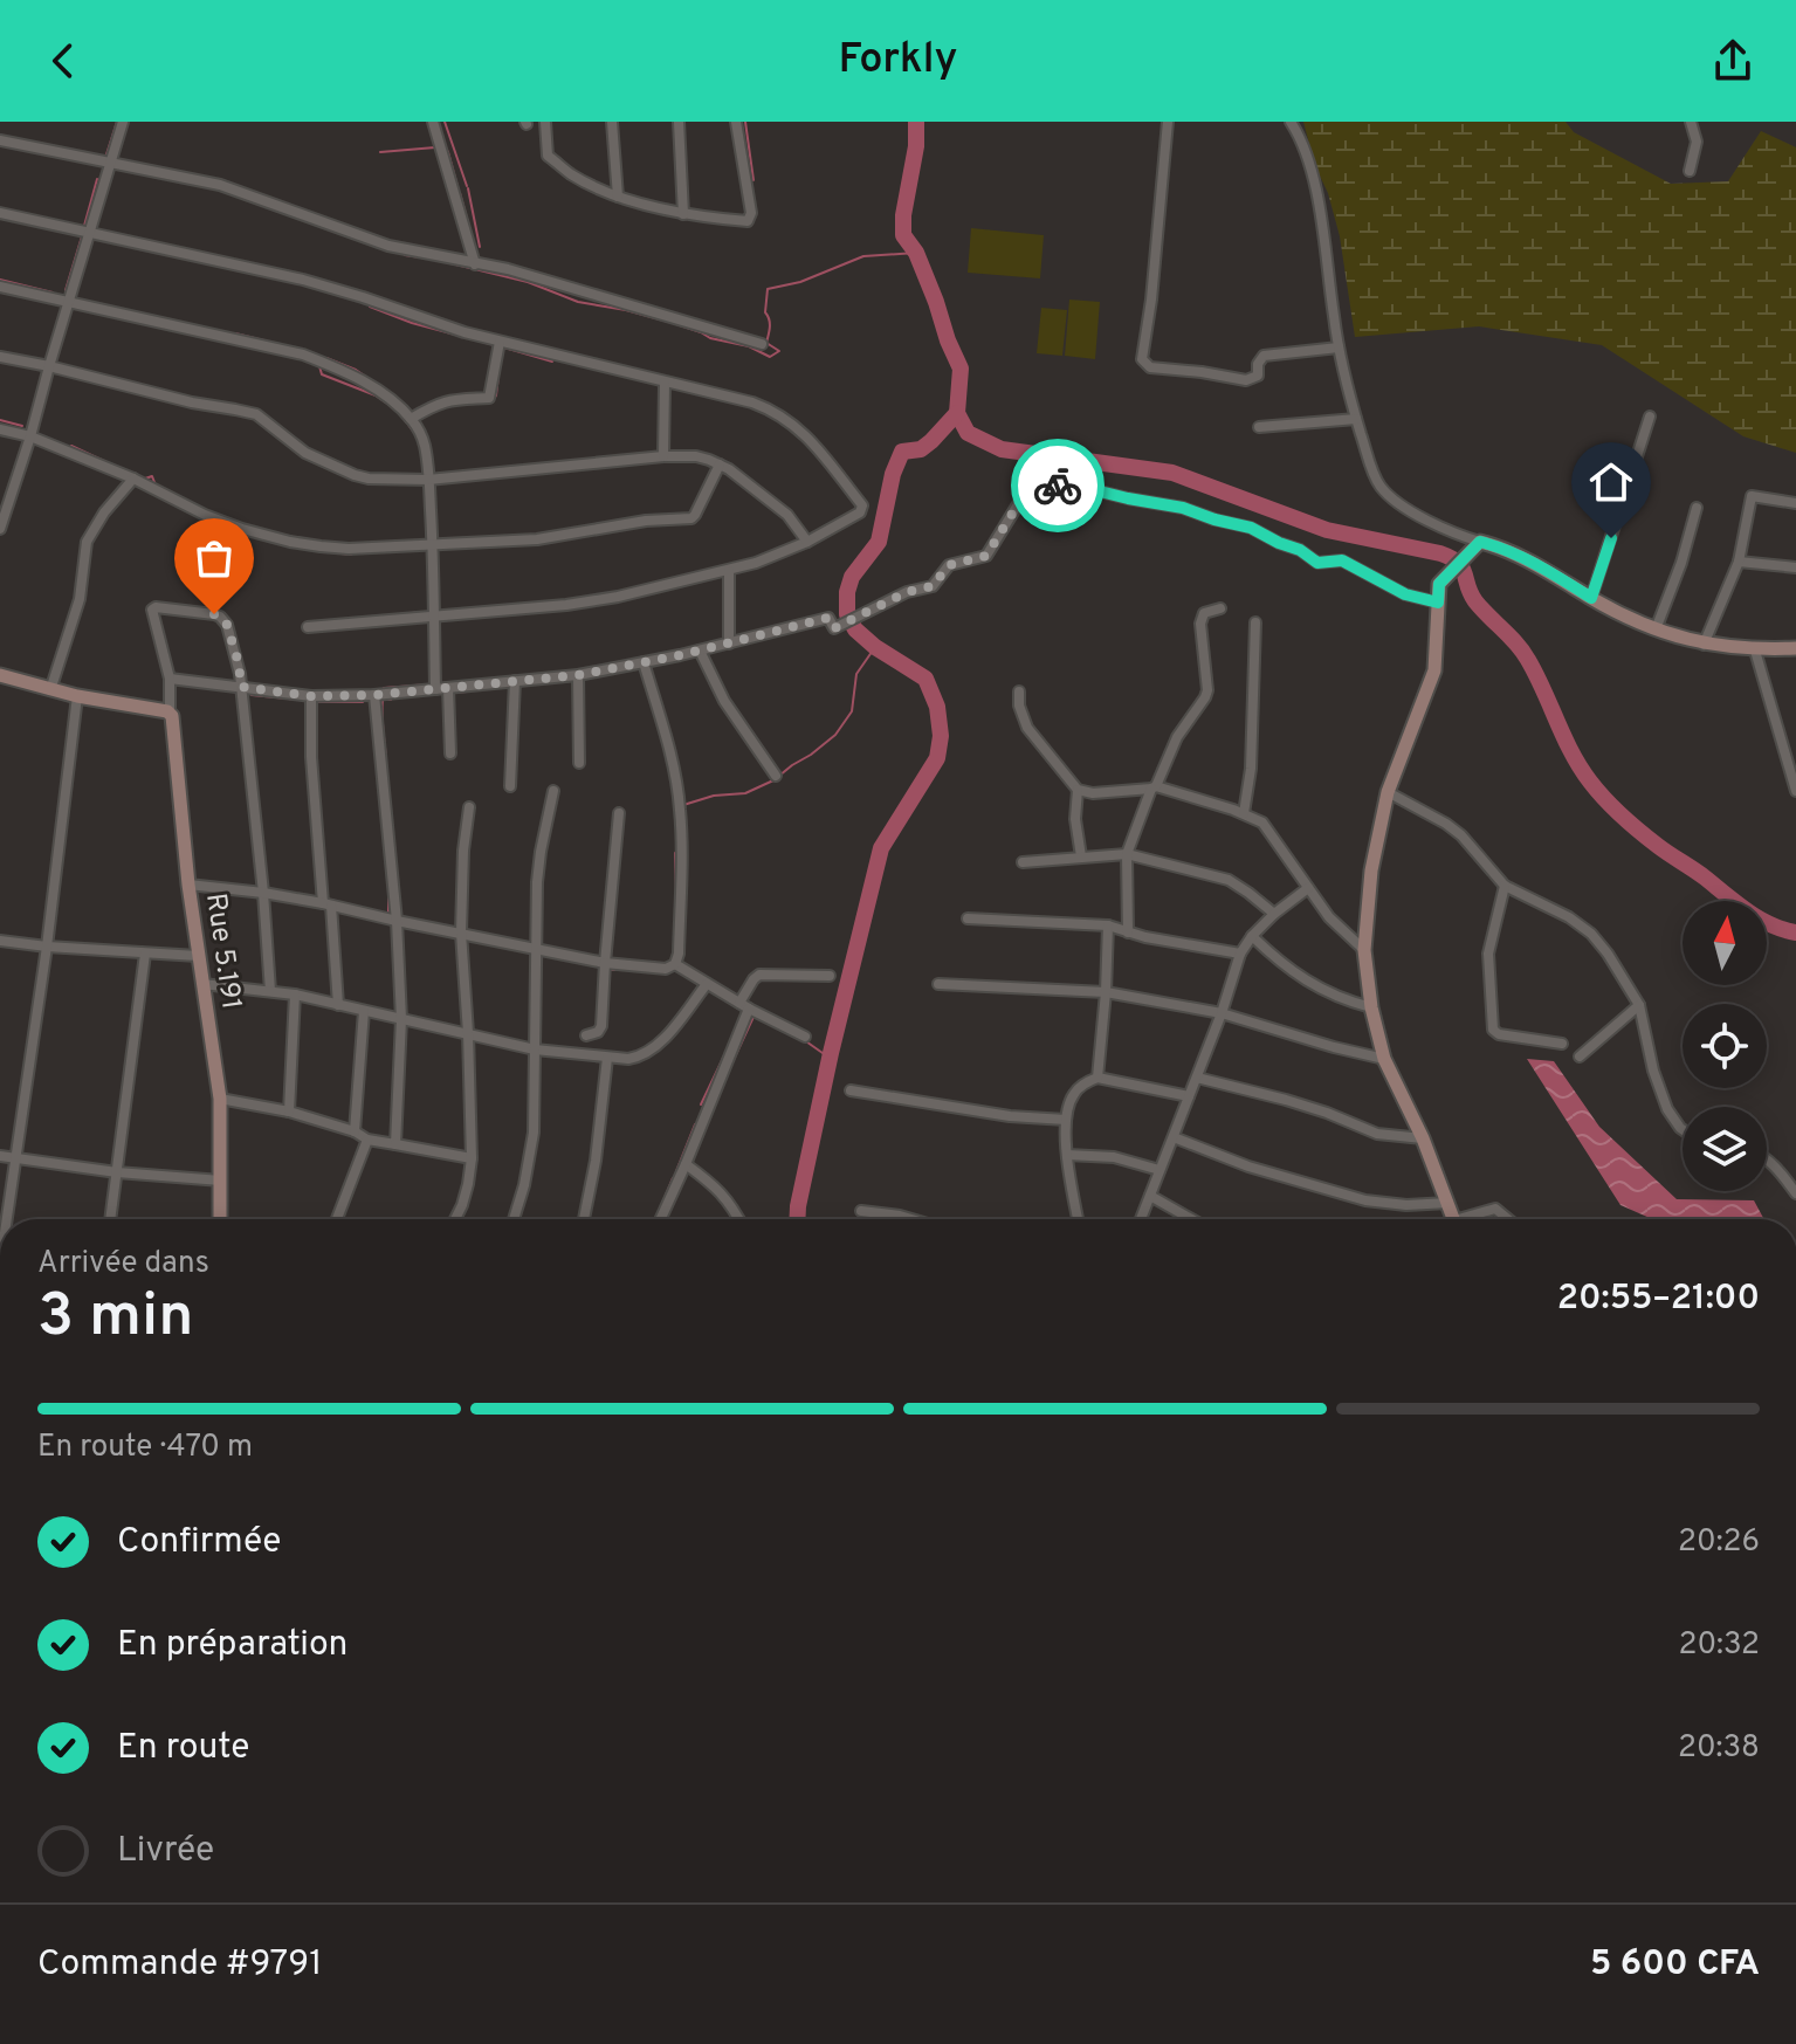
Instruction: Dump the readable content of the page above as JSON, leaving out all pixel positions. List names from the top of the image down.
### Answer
{
  "streets": {
    "street": ["Rue 5.191"]
  },
  "north": "top",
  "page": {
    "header": "Forkly",
    "heading": ["3 min", "Arrivée dans", "20:55–21:00"],
    "panel": ["Commande #9791", "5 600 CFA"],
    "bar": "En route · 470 m",
    "list": [
      ["Confirmée", "20:26"],
      ["En préparation", "20:32"],
      ["En route", "20:38"],
      "Livrée"
    ]
  }
}
